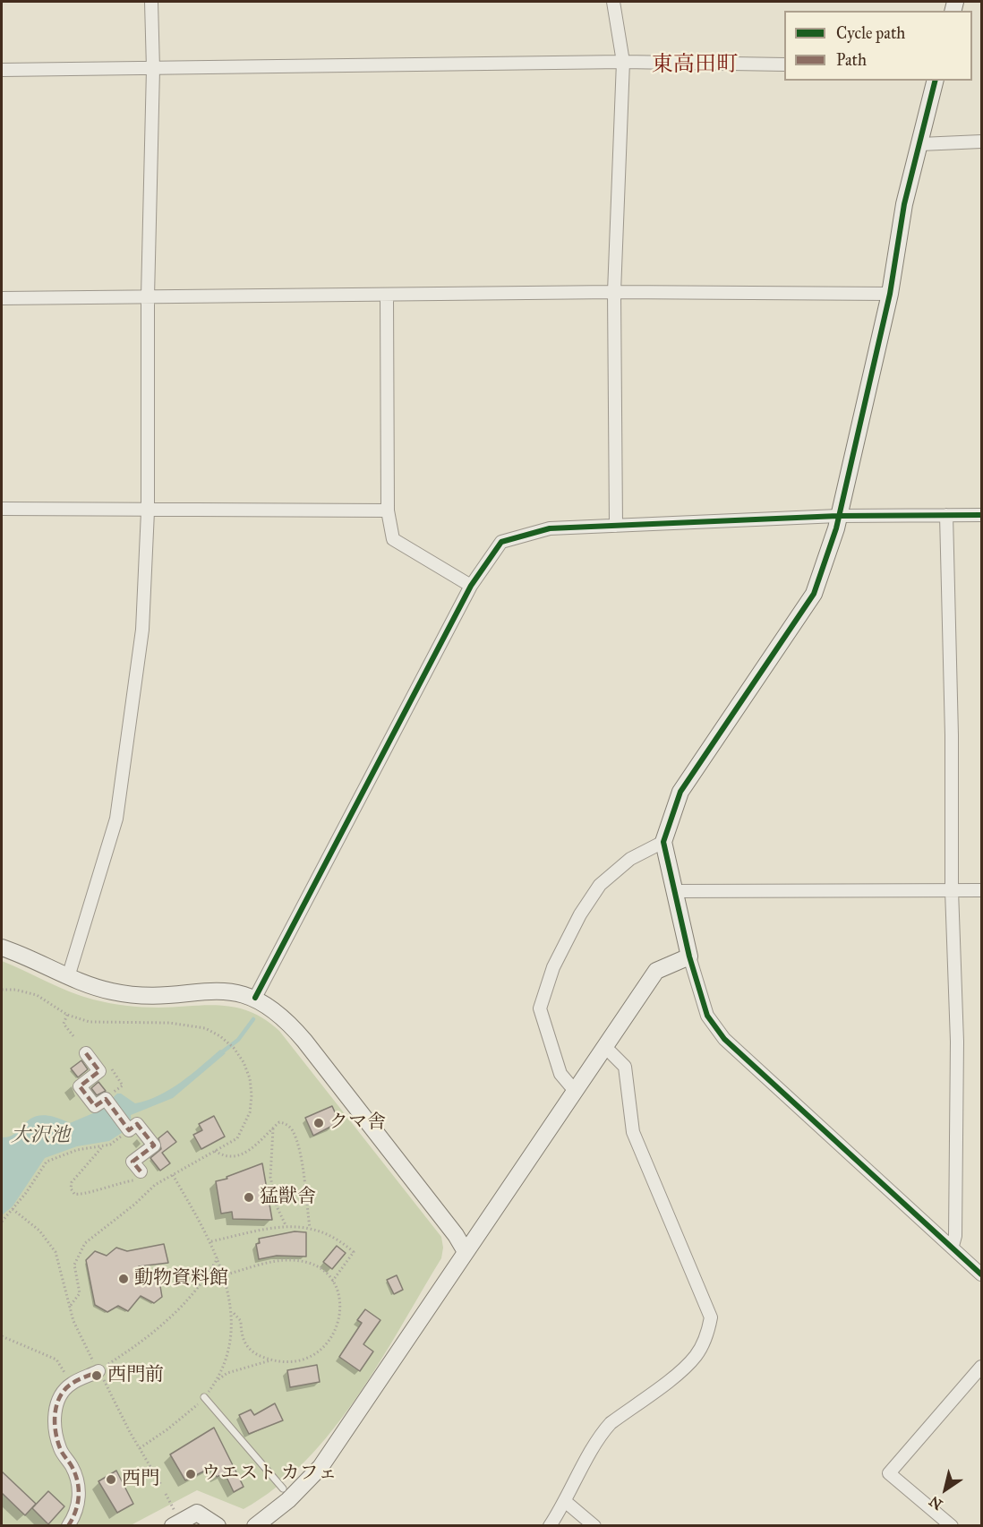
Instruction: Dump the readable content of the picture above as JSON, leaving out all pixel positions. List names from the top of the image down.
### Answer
{
  "districts": ["東高田町"],
  "water": ["大沢池"],
  "places": [
    "クマ舎",
    "猛獣舎",
    "動物資料館",
    "西門前",
    "ウエスト カフェ",
    "西門"
  ],
  "legend": ["Cycle path", "Path"],
  "north": "bottom left"
}
